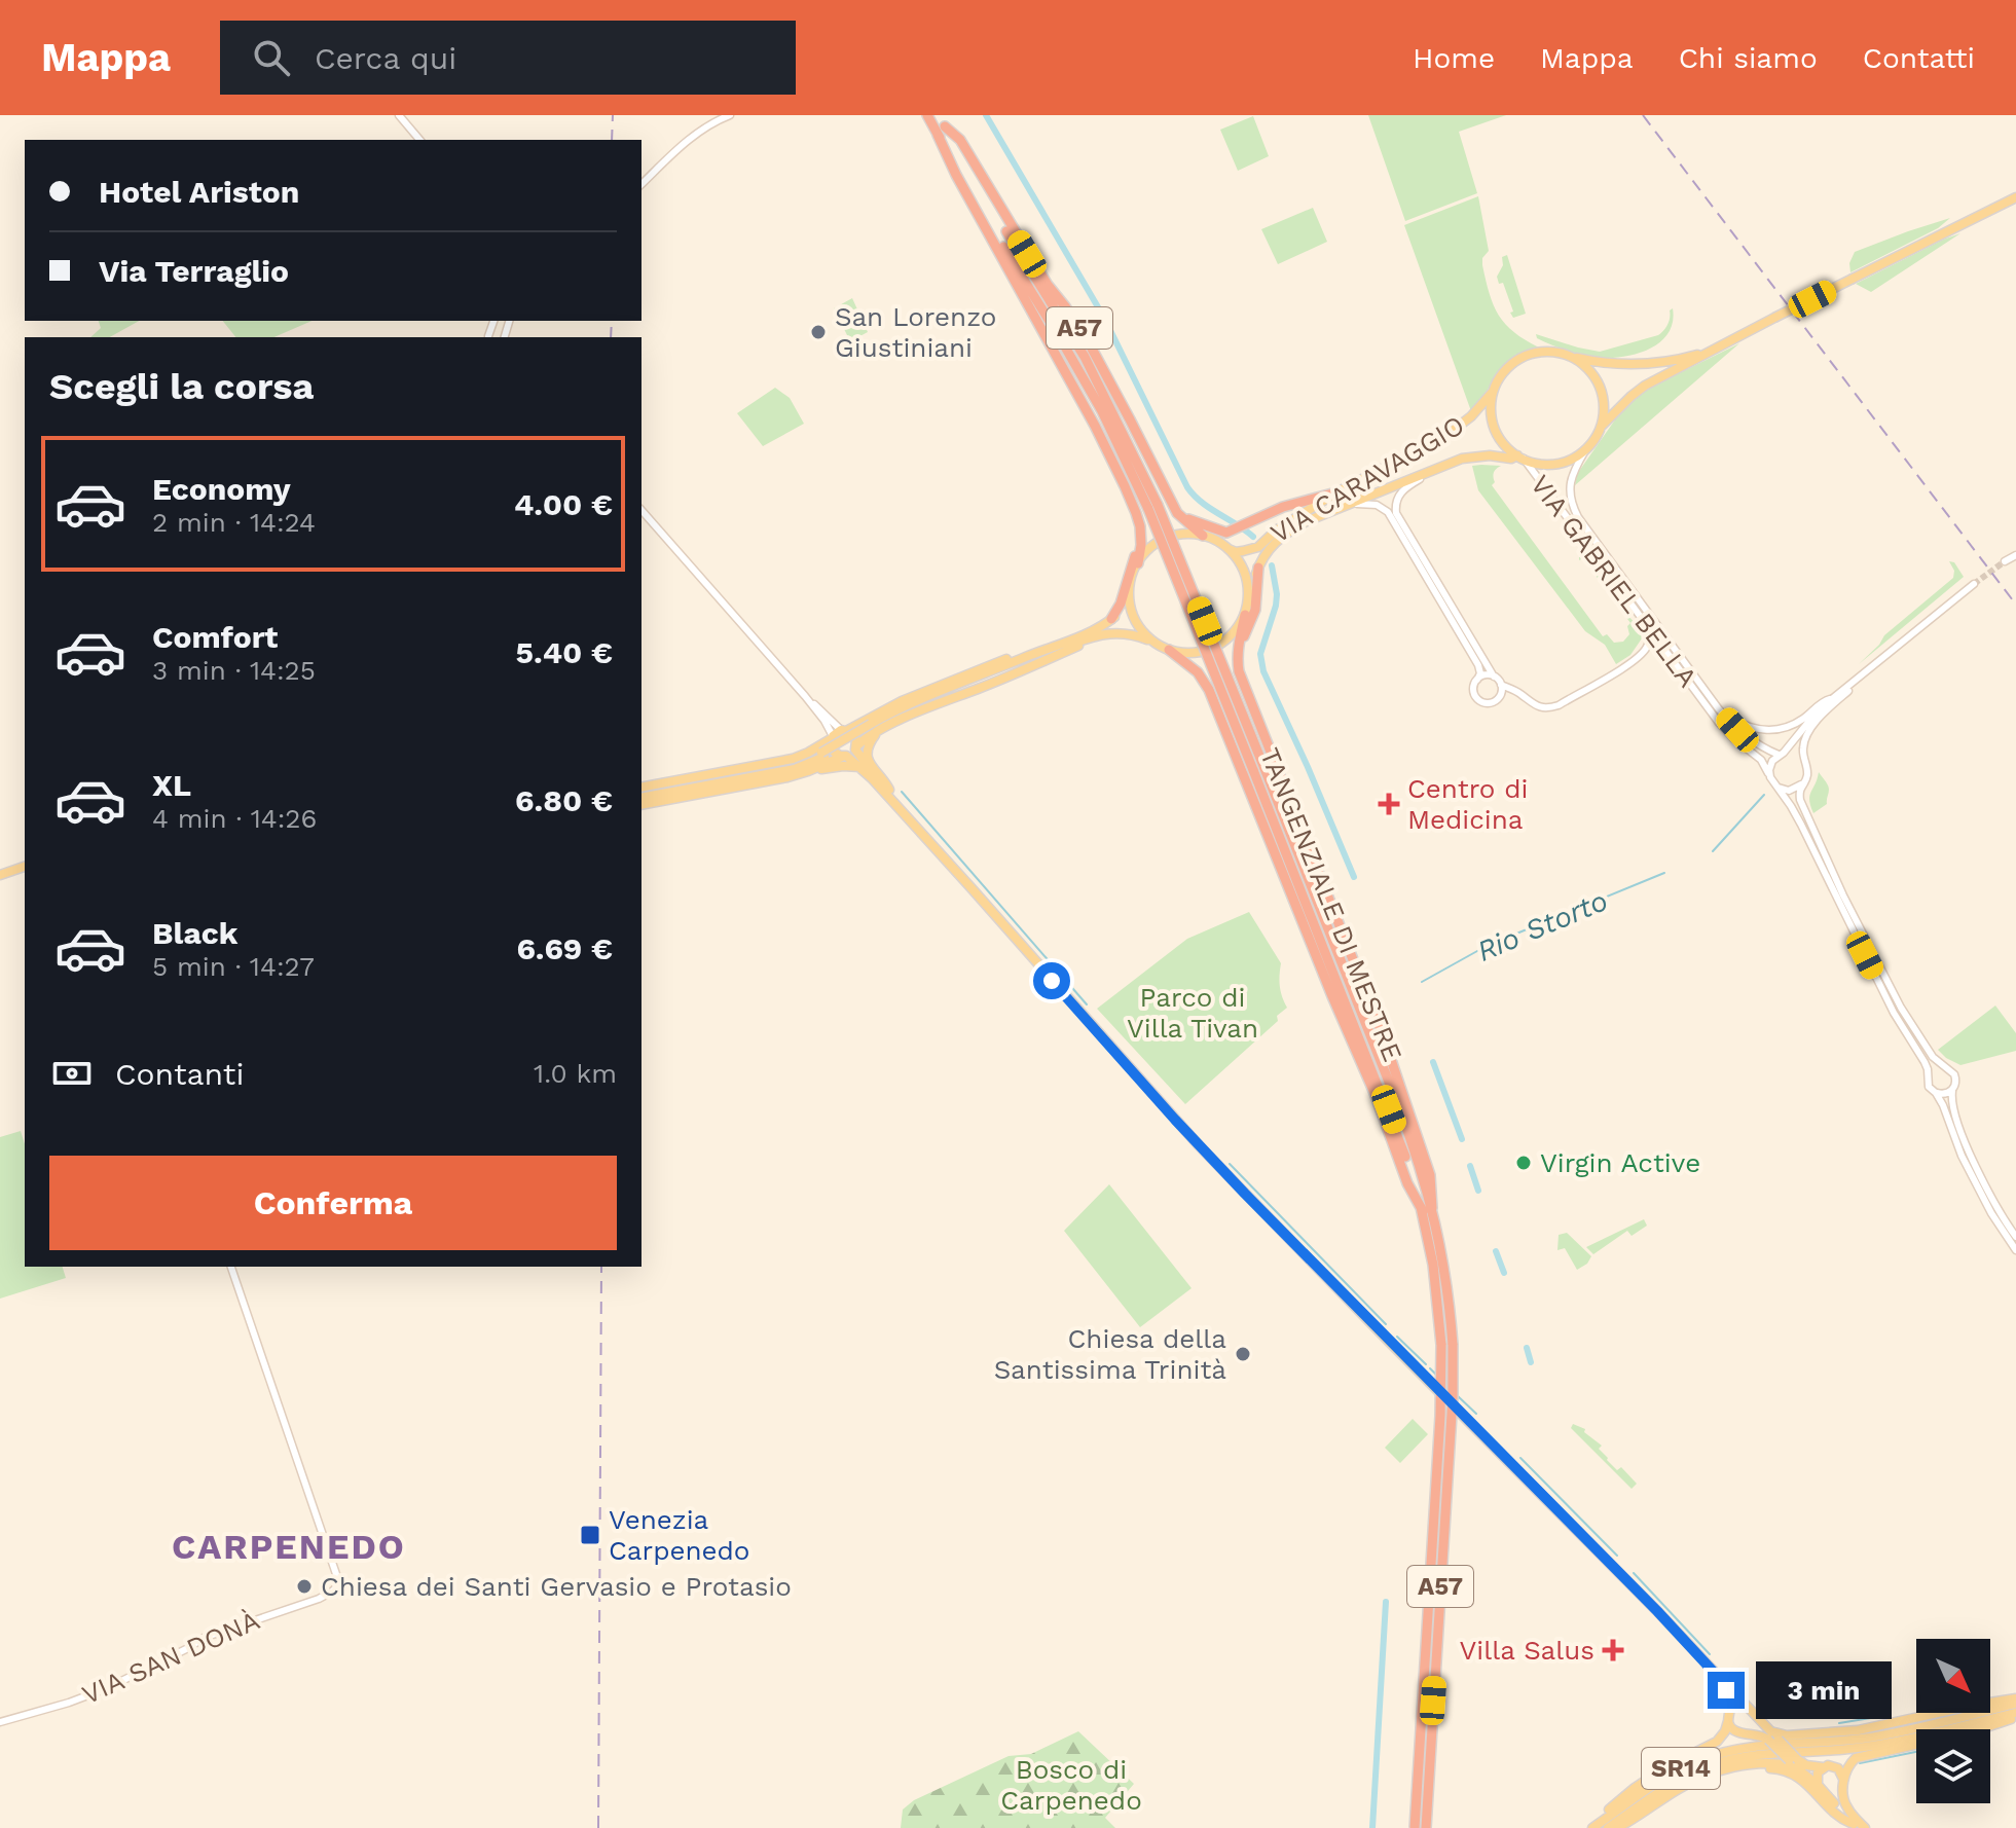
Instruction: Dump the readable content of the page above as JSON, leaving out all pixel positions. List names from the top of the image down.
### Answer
{
  "streets": {
    "highway": ["A57", "TANGENZIALE DI MESTRE"],
    "main road": ["VIA CARAVAGGIO", "SR14"],
    "street": ["VIA GABRIEL BELLA", "VIA SAN DONÀ"]
  },
  "crossings": [
    ["A57", "VIA CARAVAGGIO"],
    ["A57", "TANGENZIALE DI MESTRE"],
    ["VIA CARAVAGGIO", "VIA GABRIEL BELLA"]
  ],
  "districts": ["CARPENEDO"],
  "water": ["Rio Storto"],
  "parks": ["Parco di Villa Tivan", "Bosco di Carpenedo"],
  "places": {
    "other": [
      "San Lorenzo Giustiniani",
      "Virgin Active",
      "Chiesa della Santissima Trinità",
      "Chiesa dei Santi Gervasio e Protasio"
    ],
    "health": ["Centro di Medicina", "Villa Salus"],
    "transit": ["Venezia Carpenedo"]
  },
  "north": "bottom right",
  "page": {
    "header": "Mappa",
    "search": "Cerca qui",
    "nav": [
      "Home",
      "Mappa",
      "Chi siamo",
      "Contatti"
    ],
    "banner": ["Hotel Ariston", "Via Terraglio"],
    "heading": "Scegli la corsa",
    "list": [
      {
        "name": "Economy",
        "note": "2 min · 14:24",
        "value": "4.00 €"
      },
      {
        "name": "Comfort",
        "note": "3 min · 14:25",
        "value": "5.40 €"
      },
      {
        "name": "XL",
        "note": "4 min · 14:26",
        "value": "6.80 €"
      },
      {
        "name": "Black",
        "note": "5 min · 14:27",
        "value": "6.69 €"
      }
    ],
    "pay": ["Contanti", "1.0 km"],
    "buttons": "Conferma",
    "bubble": "3 min"
  }
}
